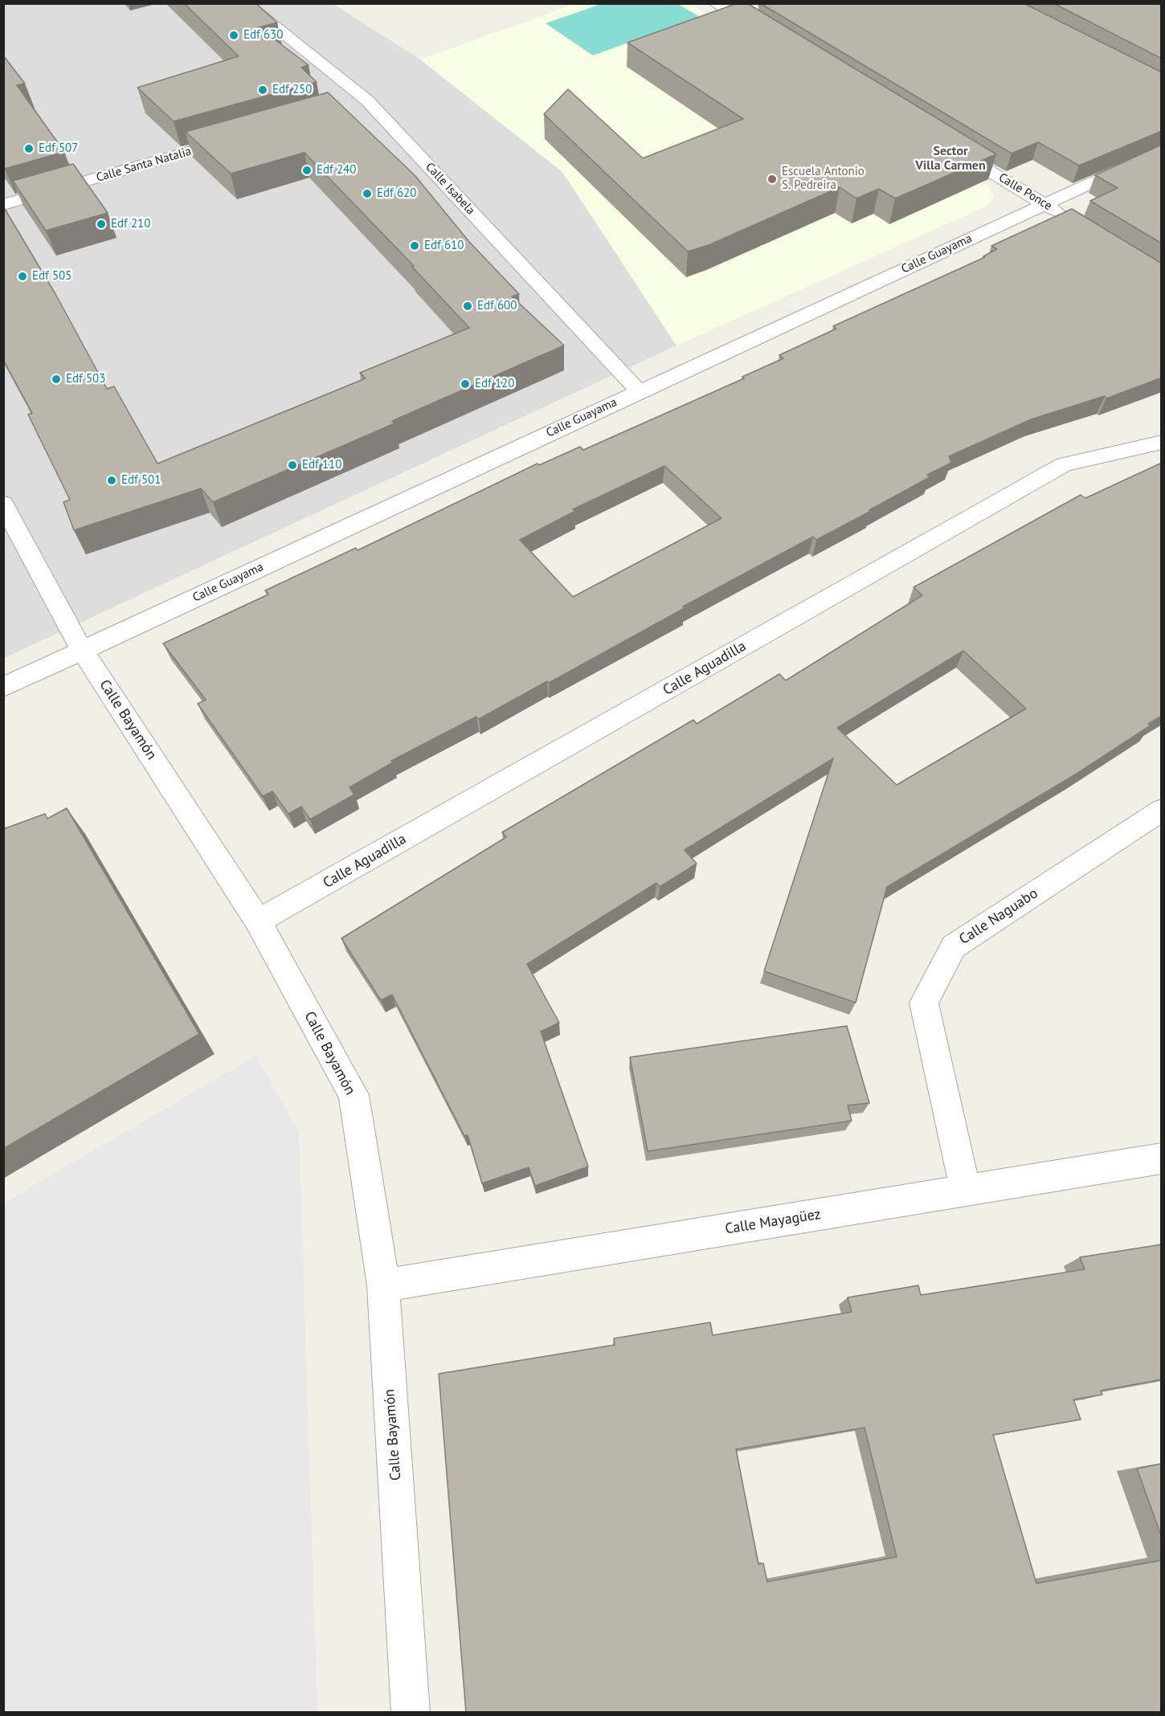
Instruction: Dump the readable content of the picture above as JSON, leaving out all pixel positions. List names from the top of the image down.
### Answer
{
  "streets": {
    "street": [
      "Calle Santa Natalia",
      "Calle Isabela",
      "Calle Ponce",
      "Calle Guayama",
      "Calle Aguadilla",
      "Calle Bayamón",
      "Calle Naguabo",
      "Calle Mayagüez"
    ]
  },
  "crossings": [
    ["Calle Isabela", "Calle Guayama"],
    ["Calle Ponce", "Calle Guayama"],
    ["Calle Guayama", "Calle Bayamón"],
    ["Calle Aguadilla", "Calle Bayamón"],
    ["Calle Bayamón", "Calle Mayagüez"],
    ["Calle Naguabo", "Calle Mayagüez"]
  ],
  "districts": ["Sector Villa Carmen"],
  "places": [
    "Edf 630",
    "Edf 250",
    "Edf 507",
    "Edf 240",
    "Escuela Antonio S. Pedreira",
    "Edf 620",
    "Edf 210",
    "Edf 610",
    "Edf 505",
    "Edf 600",
    "Edf 503",
    "Edf 120",
    "Edf 110",
    "Edf 501"
  ]
}
